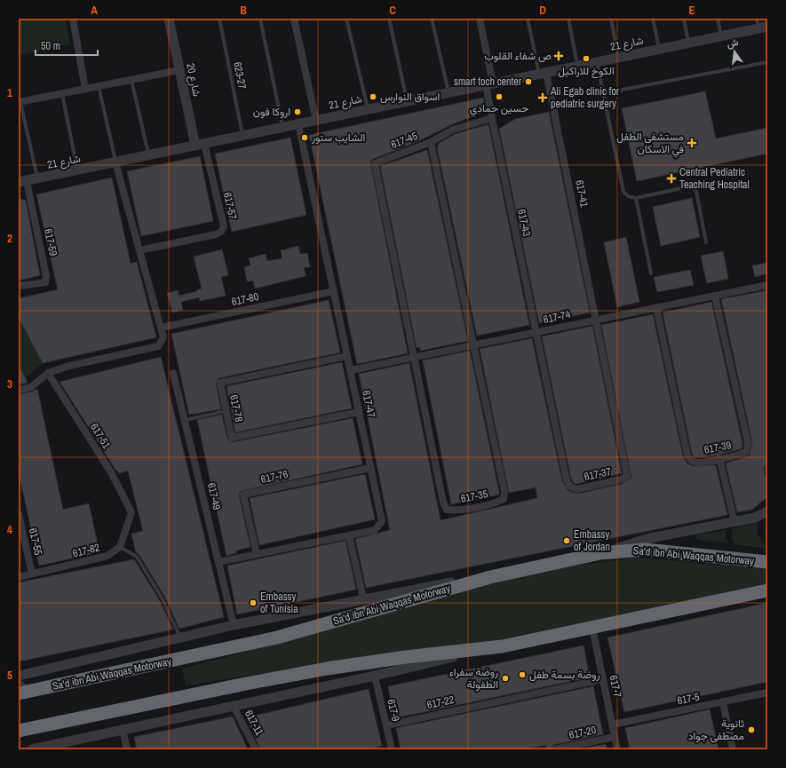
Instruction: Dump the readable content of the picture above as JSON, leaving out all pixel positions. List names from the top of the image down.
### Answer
{
  "streets": {
    "highway": ["Sa'd ibn Abi Waqqas Motorway"],
    "street": [
      "شارع 21",
      "شارع 20",
      "617-45",
      "617-41",
      "617-57",
      "617-43",
      "617-59",
      "617-80",
      "617-74",
      "617-47",
      "617-78",
      "617-51",
      "617-39",
      "617-37",
      "617-76",
      "617-49",
      "617-35",
      "617-55",
      "617-82",
      "617-7",
      "617-5",
      "617-22",
      "617-9",
      "617-11",
      "617-20"
    ],
    "lane": ["623-27"]
  },
  "crossings": [
    ["شارع 21", "623-27"],
    ["شارع 21", "شارع 20"],
    ["شارع 21", "617-41"],
    ["شارع 21", "617-57"],
    ["شارع 21", "617-43"],
    ["شارع 21", "617-59"],
    ["شارع 21", "617-47"],
    ["شارع 20", "617-57"],
    ["617-45", "617-74"],
    ["617-45", "617-35"],
    ["617-41", "617-74"],
    ["617-41", "617-37"],
    ["617-43", "617-74"],
    ["617-43", "617-37"],
    ["617-80", "617-47"],
    ["617-74", "617-47"],
    ["617-74", "617-39"],
    ["617-74", "617-37"],
    ["617-74", "617-35"],
    ["617-47", "617-78"],
    ["617-47", "617-76"],
    ["617-47", "617-49"],
    ["617-51", "617-82"],
    ["617-55", "617-82"],
    ["617-7", "617-5"],
    ["617-7", "617-22"],
    ["617-7", "617-20"],
    ["617-22", "617-9"]
  ],
  "places": {
    "health": [
      "ص شفاء القلوب",
      "Ali Egab clinic for pediatric surgery",
      "مستشفى الطفل في الاسكان",
      "Central Pediatric Teaching Hospital"
    ],
    "other": [
      "الكوخ للاراكيل",
      "smart toch center",
      "اسواق النوارس",
      "حسين حمادي",
      "اروكا فون",
      "الشايب ستور",
      "Embassy of Jordan",
      "Embassy of Tunisia",
      "روضة بسمة طفل",
      "روضة سفراء الطفولة",
      "ثانوية مصطفى جواد"
    ]
  },
  "scale_bar": "50 m",
  "north": "top",
  "grid": {
    "columns": [
      "A",
      "B",
      "C",
      "D",
      "E"
    ],
    "rows": [
      "1",
      "2",
      "3",
      "4",
      "5"
    ]
  }
}
